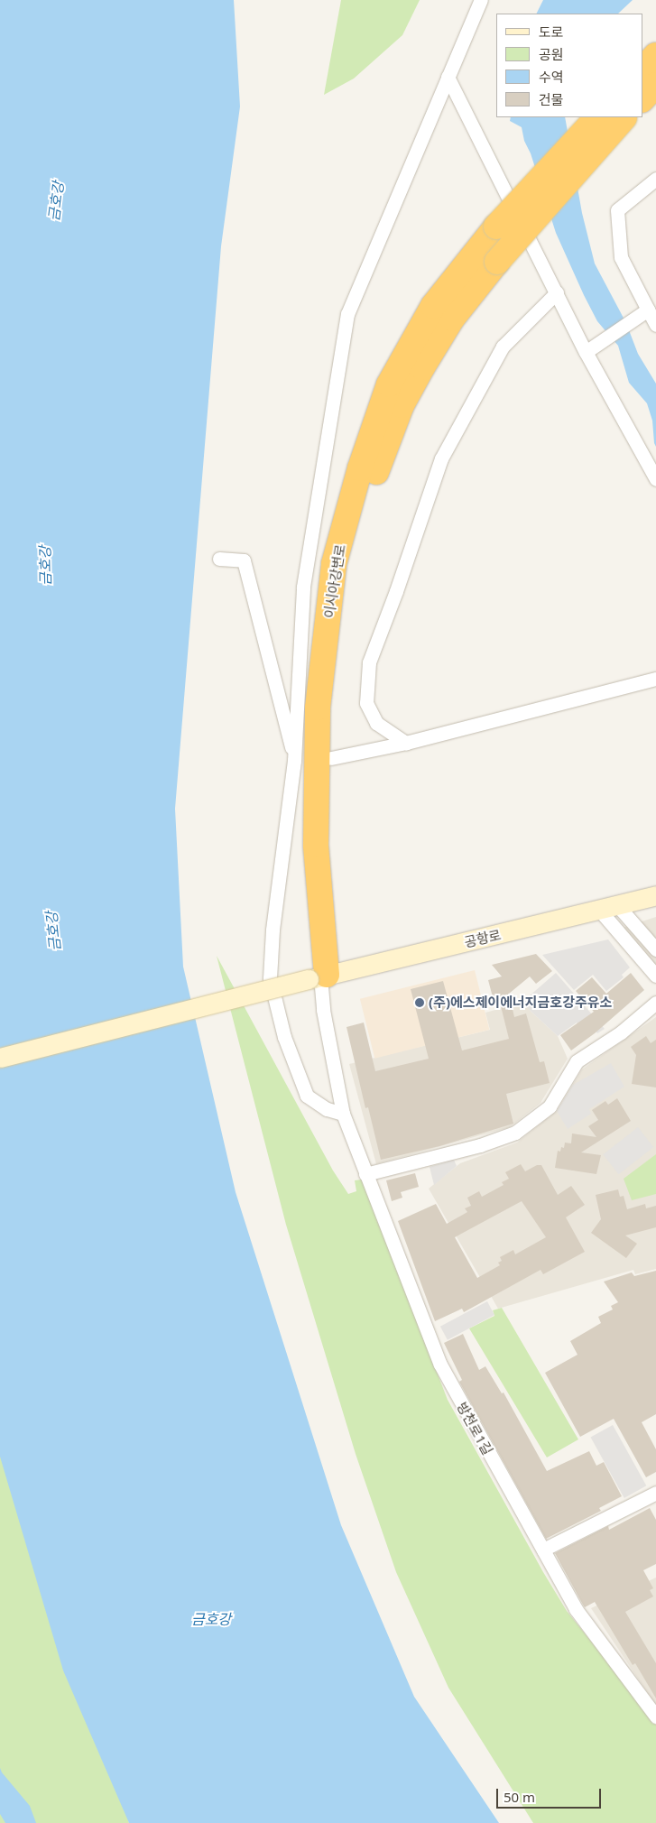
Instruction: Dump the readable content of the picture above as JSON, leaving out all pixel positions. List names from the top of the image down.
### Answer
{
  "streets": {
    "highway": ["이시아강변로"],
    "main road": ["공항로"],
    "street": ["방천로1길"]
  },
  "crossings": [
    ["이시아강변로", "공항로"],
    ["이시아강변로", "방천로1길"],
    ["공항로", "방천로1길"]
  ],
  "water": ["금호강"],
  "places": ["(주)에스제이에너지금호강주유소"],
  "legend": [
    "도로",
    "공원",
    "수역",
    "건물"
  ],
  "scale_bar": "50 m"
}
